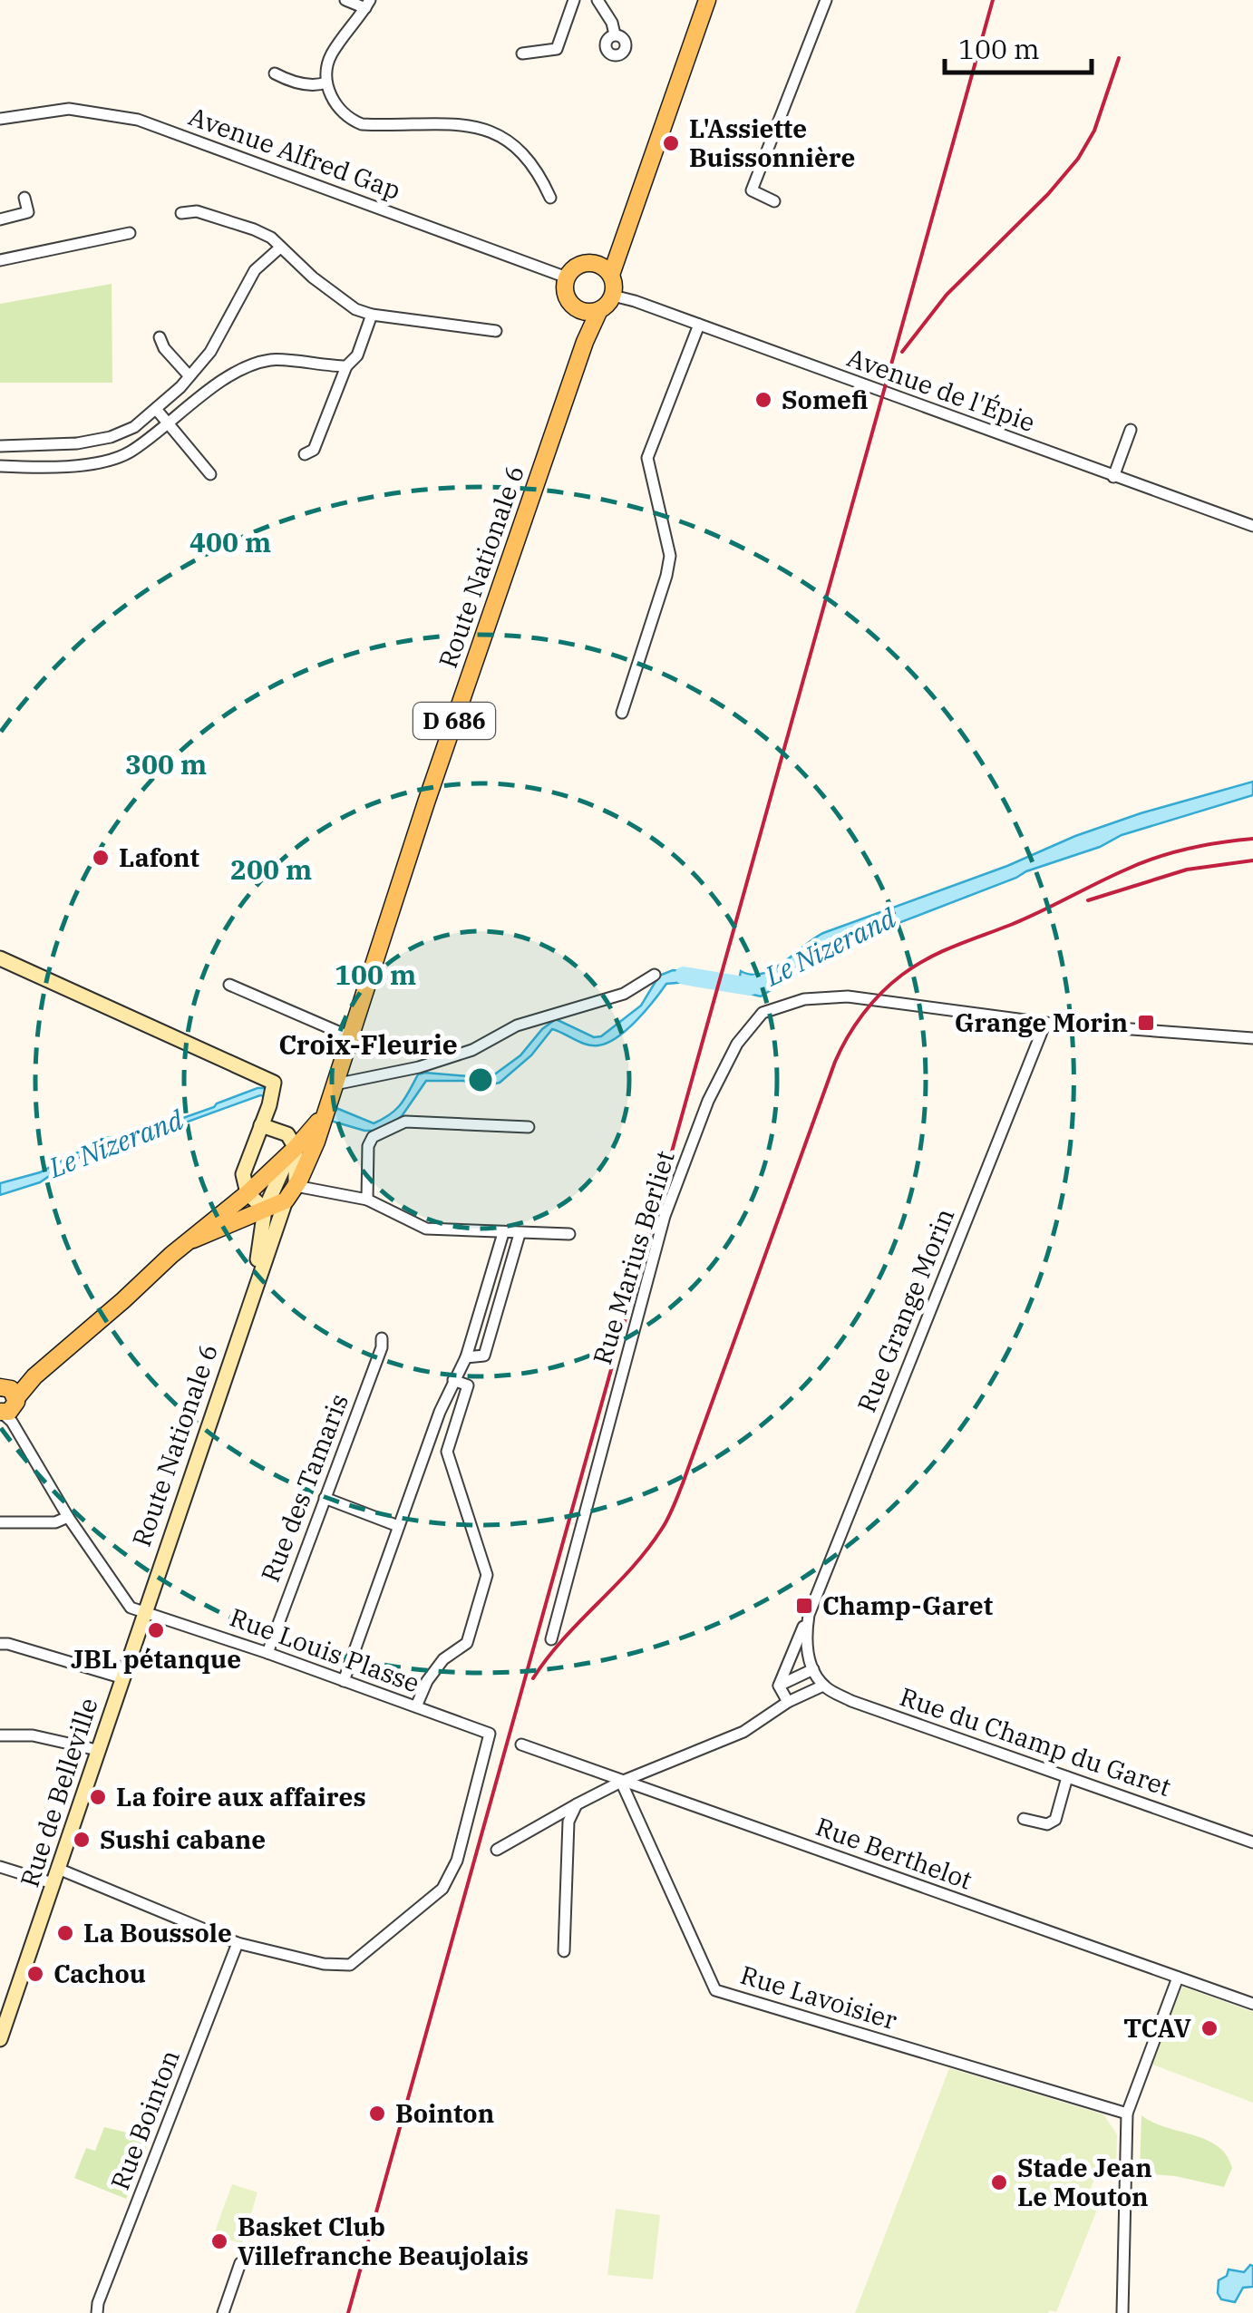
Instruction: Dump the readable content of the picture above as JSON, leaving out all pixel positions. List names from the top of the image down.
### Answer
{
  "streets": {
    "main road": ["Route Nationale 6", "D 686", "Rue de Belleville"],
    "street": [
      "Avenue Alfred Gap",
      "Avenue de l'Épie",
      "Rue Marius Berliet",
      "Rue Grange Morin",
      "Rue des Tamaris",
      "Rue Louis Plasse",
      "Rue du Champ du Garet",
      "Rue Berthelot",
      "Rue Lavoisier",
      "Rue Bointon"
    ]
  },
  "crossings": [
    ["Avenue Alfred Gap", "Avenue de l'Épie"],
    ["Avenue Alfred Gap", "Route Nationale 6"],
    ["Avenue de l'Épie", "Route Nationale 6"],
    ["Route Nationale 6", "D 686"],
    ["Route Nationale 6", "Rue Louis Plasse"],
    ["Route Nationale 6", "Rue de Belleville"],
    ["Rue Marius Berliet", "Rue Grange Morin"],
    ["Rue des Tamaris", "Rue Louis Plasse"],
    ["Rue Louis Plasse", "Rue de Belleville"],
    ["Rue Louis Plasse", "Rue Bointon"],
    ["Rue Berthelot", "Rue Lavoisier"]
  ],
  "districts": ["Croix-Fleurie"],
  "water": ["Le Nizerand"],
  "places": {
    "other": [
      "L'Assiette Buissonnière",
      "Somefi",
      "Lafont",
      "JBL pétanque",
      "La foire aux affaires",
      "Sushi cabane",
      "La Boussole",
      "Cachou",
      "TCAV",
      "Bointon",
      "Stade Jean Le Mouton",
      "Basket Club Villefranche Beaujolais"
    ],
    "transit": ["Grange Morin", "Champ-Garet"]
  },
  "scale_bar": "100 m",
  "rings": [
    "400 m",
    "300 m",
    "200 m",
    "100 m"
  ]
}
